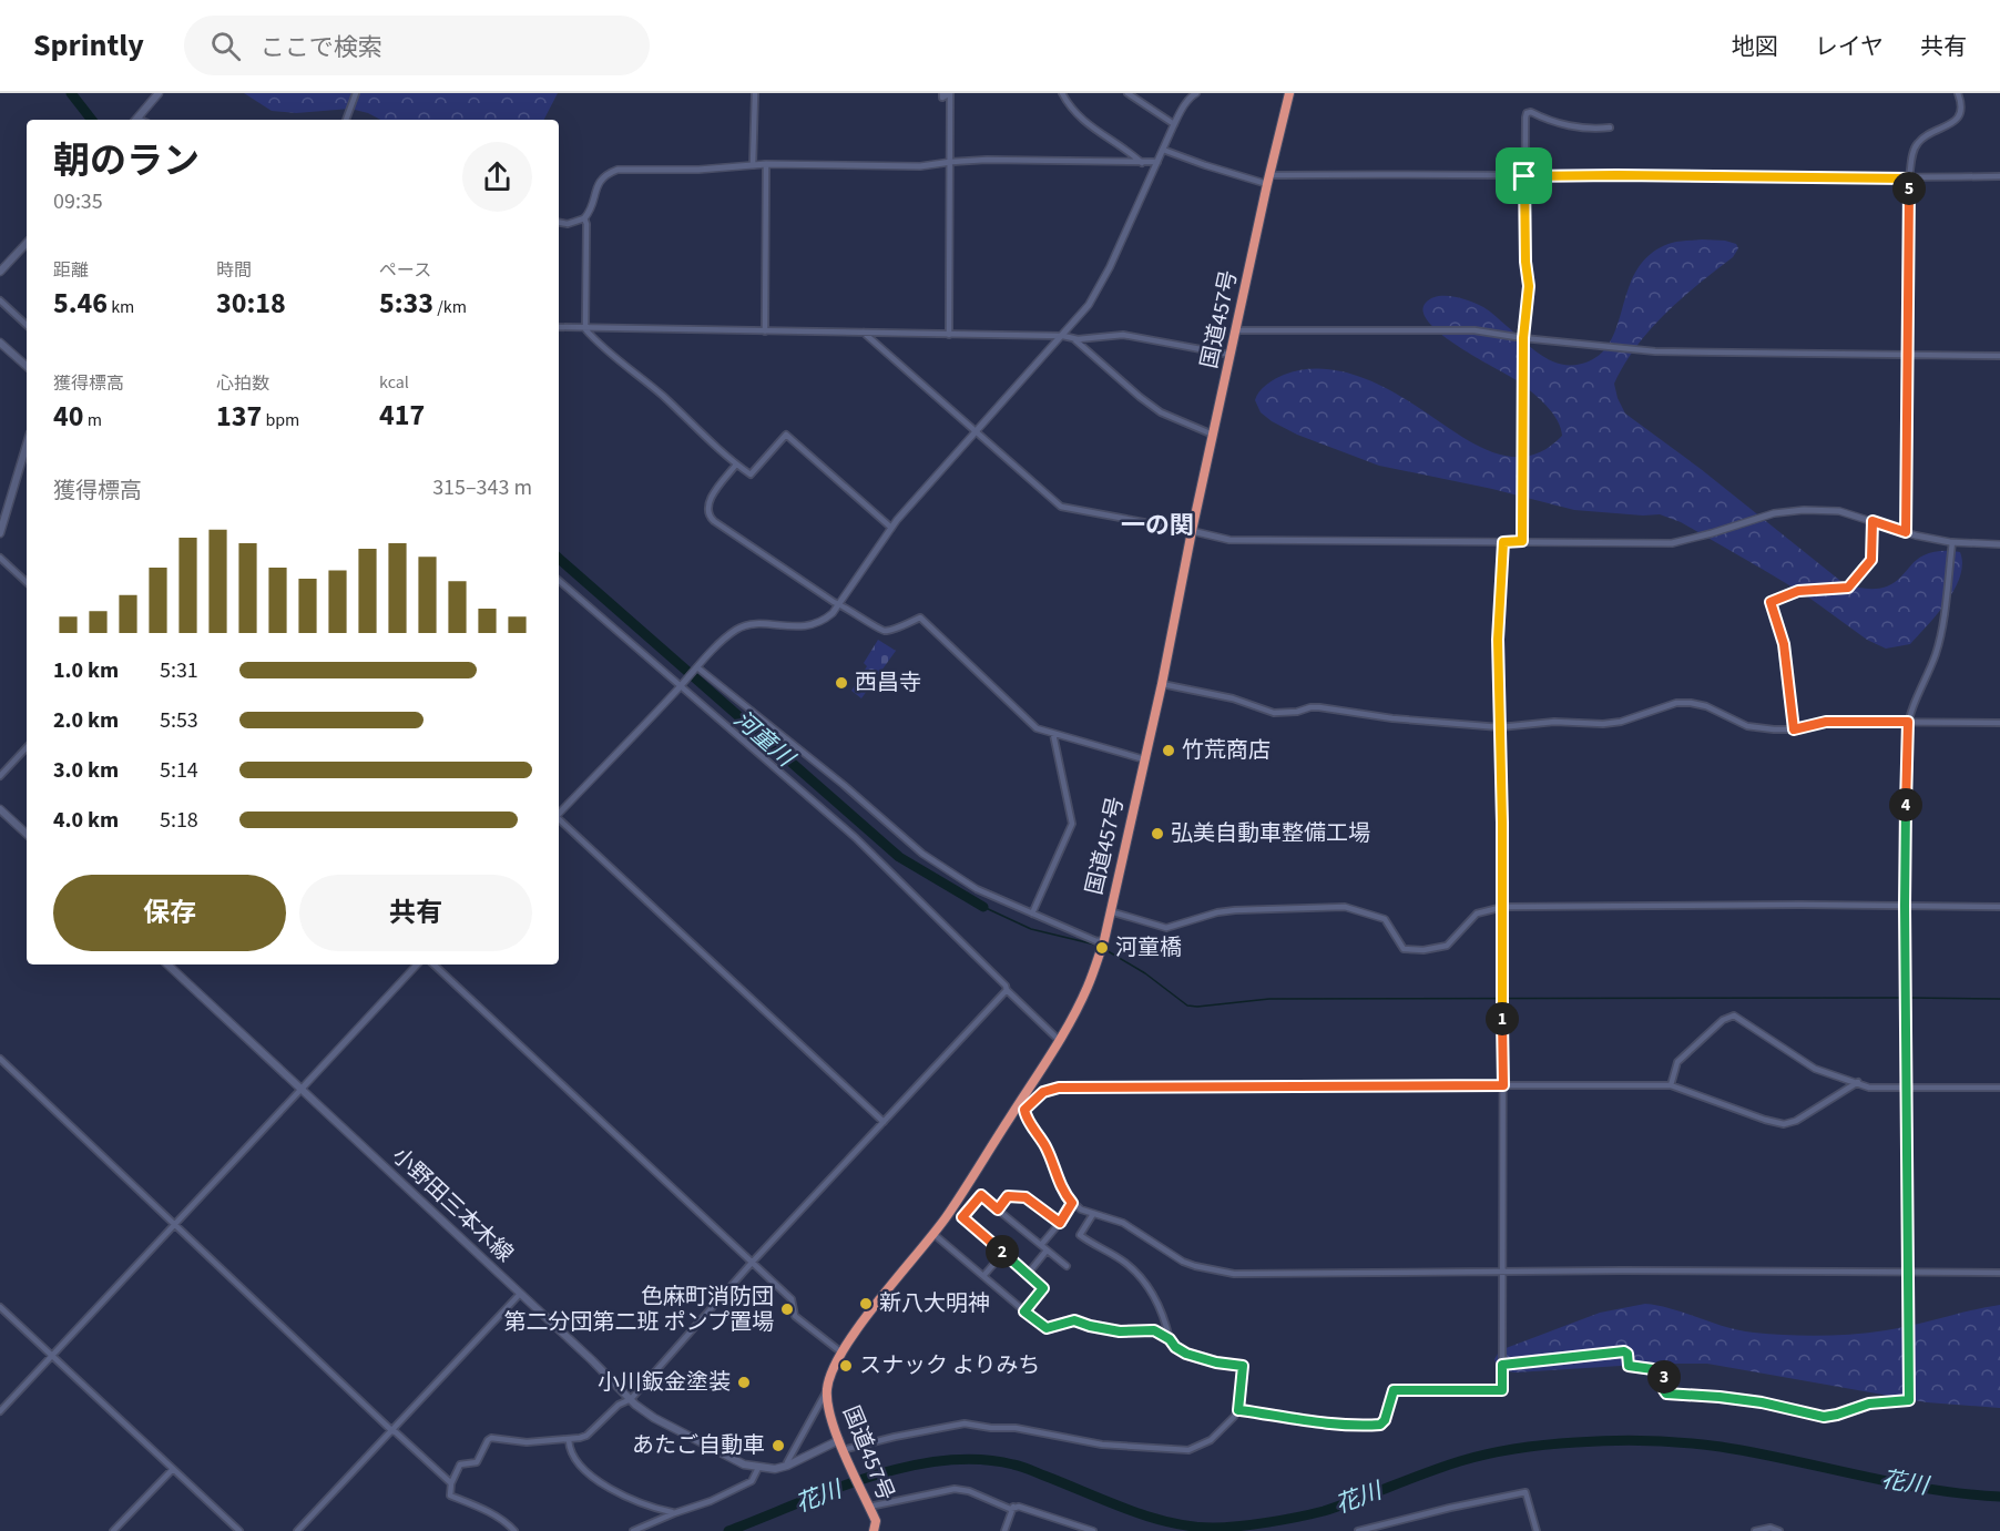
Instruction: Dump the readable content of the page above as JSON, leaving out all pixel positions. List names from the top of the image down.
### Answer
{
  "streets": {
    "highway": ["国道457号"],
    "main road": ["小野田三本木線"]
  },
  "crossings": [
    ["国道457号", "小野田三本木線"]
  ],
  "districts": ["一の関"],
  "water": ["河童川", "花川"],
  "places": [
    "西昌寺",
    "竹荒商店",
    "弘美自動車整備工場",
    "河童橋",
    "新八大明神",
    "色麻町消防団 第二分団第二班 ポンプ置場",
    "スナック よりみち",
    "小川鈑金塗装",
    "あたご自動車"
  ],
  "page": {
    "header": "Sprintly",
    "search": "ここで検索",
    "nav": ["地図", "レイヤ", "共有"],
    "heading": ["朝のラン", "09:35"],
    "pins": [
      "5",
      "4",
      "1",
      "2",
      "3"
    ],
    "stats": [
      ["距離", "5.46 km"],
      ["時間", "30:18"],
      ["ペース", "5:33 /km"],
      ["獲得標高", "40 m"],
      ["心拍数", "137 bpm"],
      ["kcal", "417"]
    ],
    "chart": ["獲得標高", "315–343 m"],
    "list": [
      {
        "name": "1.0 km",
        "note": "5:31"
      },
      {
        "name": "2.0 km",
        "note": "5:53"
      },
      {
        "name": "3.0 km",
        "note": "5:14"
      },
      {
        "name": "4.0 km",
        "note": "5:18"
      }
    ],
    "buttons": ["保存", "共有"]
  }
}
